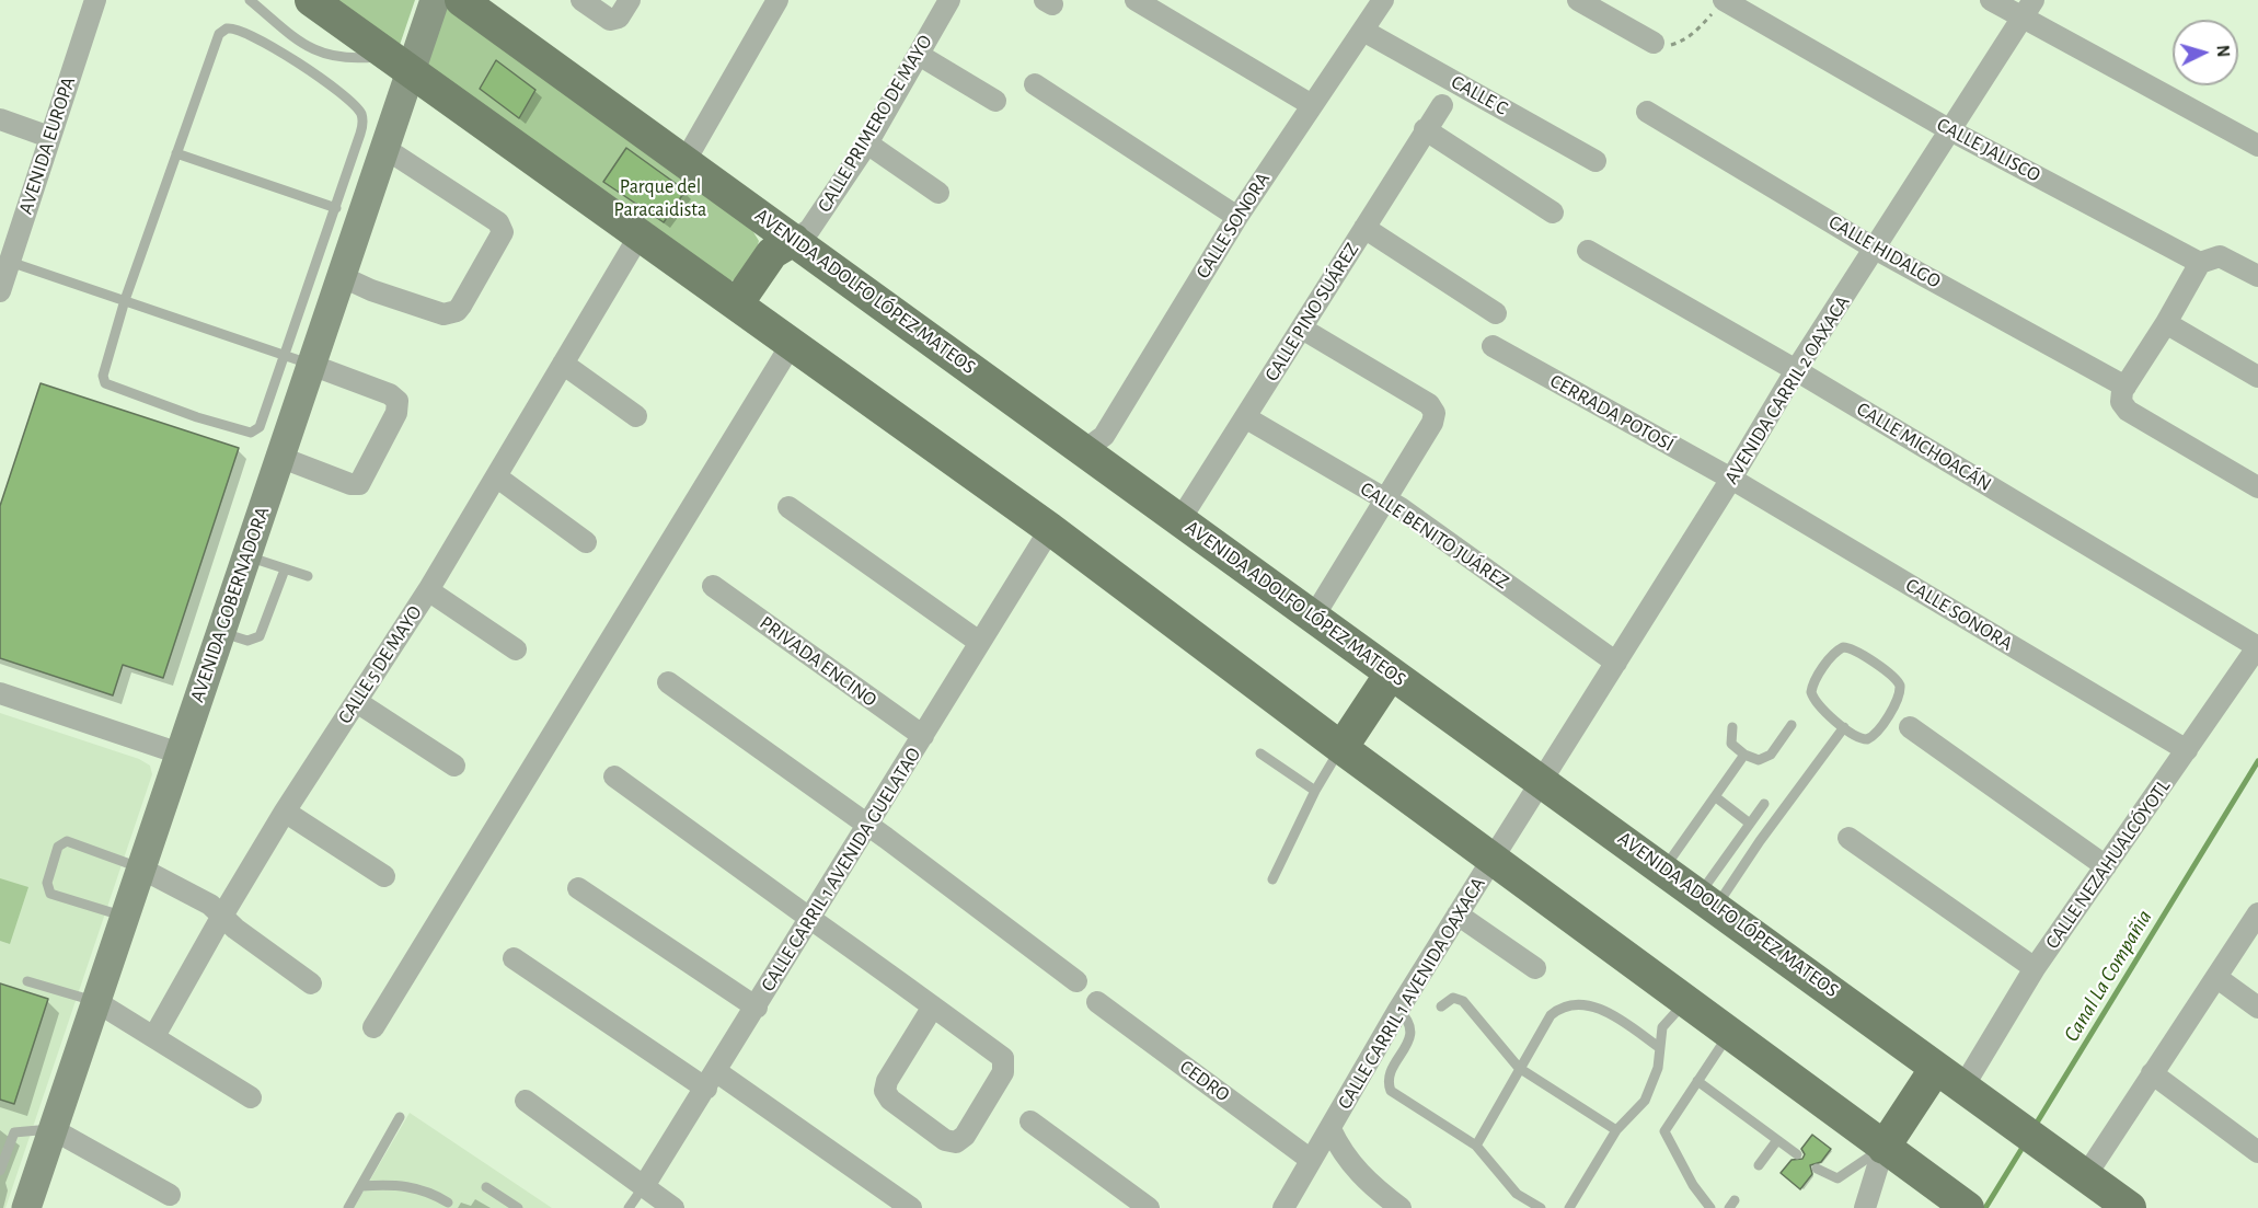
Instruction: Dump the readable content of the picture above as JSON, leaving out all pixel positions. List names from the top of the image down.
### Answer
{
  "streets": {
    "main road": ["AVENIDA ADOLFO LÓPEZ MATEOS"],
    "street": [
      "CALLE C",
      "CALLE PRIMERO DE MAYO",
      "AVENIDA EUROPA",
      "CALLE JALISCO",
      "CALLE SONORA",
      "CALLE HIDALGO",
      "CALLE PINO SUÁREZ",
      "AVENIDA CARRIL 2 OAXACA",
      "CERRADA POTOSÍ",
      "CALLE MICHOACÁN",
      "CALLE BENITO JUÁREZ",
      "AVENIDA GOBERNADORA",
      "PRIVADA ENCINO",
      "CALLE 5 DE MAYO",
      "CALLE NEZAHUALCÓYOTL",
      "CALLE CARRIL 1 AVENIDA GUELATAO",
      "CALLE CARRIL 1 AVENIDA OAXACA",
      "CEDRO"
    ]
  },
  "crossings": [
    ["CALLE C", "CALLE SONORA"],
    ["CALLE PRIMERO DE MAYO", "AVENIDA ADOLFO LÓPEZ MATEOS"],
    ["CALLE JALISCO", "AVENIDA CARRIL 2 OAXACA"],
    ["CALLE SONORA", "AVENIDA ADOLFO LÓPEZ MATEOS"],
    ["CALLE SONORA", "AVENIDA CARRIL 2 OAXACA"],
    ["CALLE SONORA", "CERRADA POTOSÍ"],
    ["CALLE SONORA", "CALLE NEZAHUALCÓYOTL"],
    ["CALLE HIDALGO", "AVENIDA CARRIL 2 OAXACA"],
    ["AVENIDA ADOLFO LÓPEZ MATEOS", "CALLE PINO SUÁREZ"],
    ["AVENIDA ADOLFO LÓPEZ MATEOS", "AVENIDA CARRIL 2 OAXACA"],
    ["AVENIDA ADOLFO LÓPEZ MATEOS", "CALLE NEZAHUALCÓYOTL"],
    ["AVENIDA ADOLFO LÓPEZ MATEOS", "CALLE CARRIL 1 AVENIDA OAXACA"],
    ["CALLE PINO SUÁREZ", "CALLE BENITO JUÁREZ"],
    ["AVENIDA CARRIL 2 OAXACA", "CERRADA POTOSÍ"],
    ["AVENIDA CARRIL 2 OAXACA", "CALLE MICHOACÁN"],
    ["AVENIDA CARRIL 2 OAXACA", "CALLE BENITO JUÁREZ"],
    ["AVENIDA CARRIL 2 OAXACA", "CALLE CARRIL 1 AVENIDA OAXACA"],
    ["CALLE MICHOACÁN", "CALLE NEZAHUALCÓYOTL"],
    ["PRIVADA ENCINO", "CALLE CARRIL 1 AVENIDA GUELATAO"],
    ["CALLE CARRIL 1 AVENIDA OAXACA", "CEDRO"]
  ],
  "water": ["Canal La Compañia"],
  "parks": ["Parque del Paracaidista"],
  "north": "right"
}
